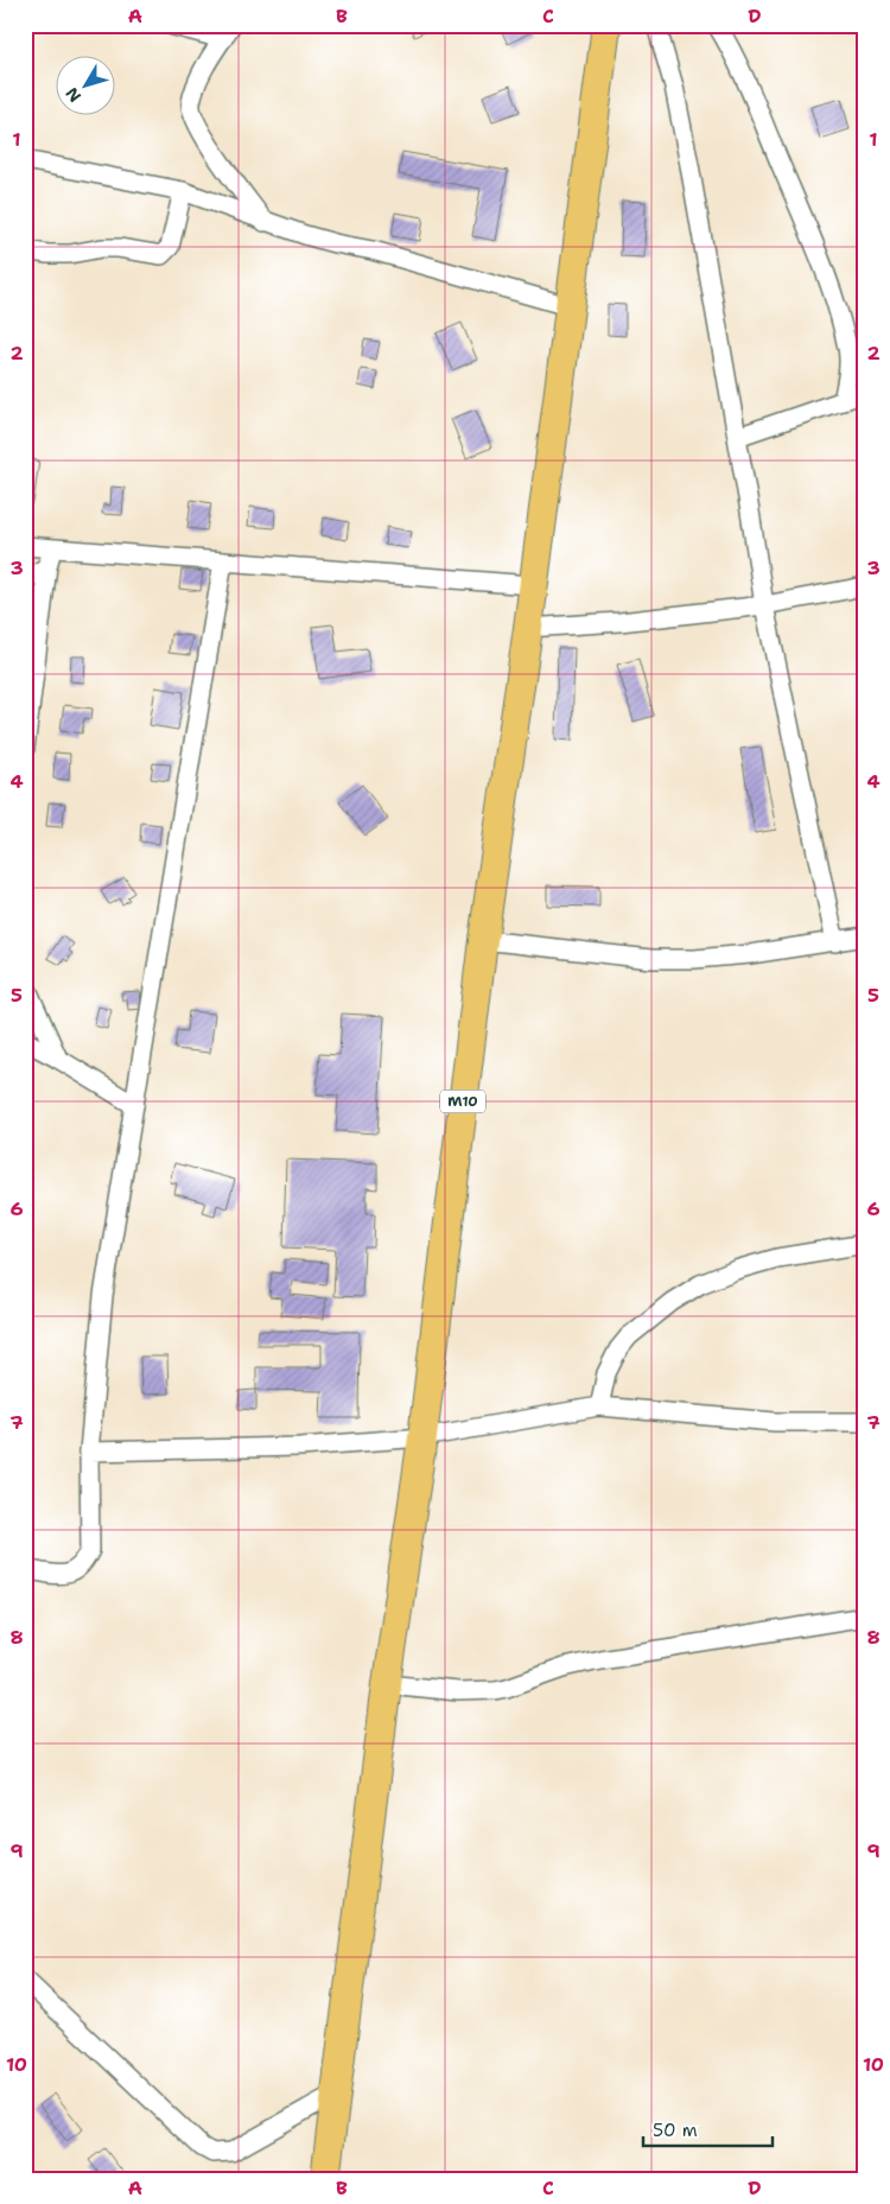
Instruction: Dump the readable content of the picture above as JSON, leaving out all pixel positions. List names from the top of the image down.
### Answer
{
  "streets": {
    "main road": ["M10"]
  },
  "scale_bar": "50 m",
  "north": "bottom left",
  "grid": {
    "columns": [
      "A",
      "B",
      "C",
      "D"
    ],
    "rows": [
      "1",
      "2",
      "3",
      "4",
      "5",
      "6",
      "7",
      "8",
      "9",
      "10"
    ]
  }
}
